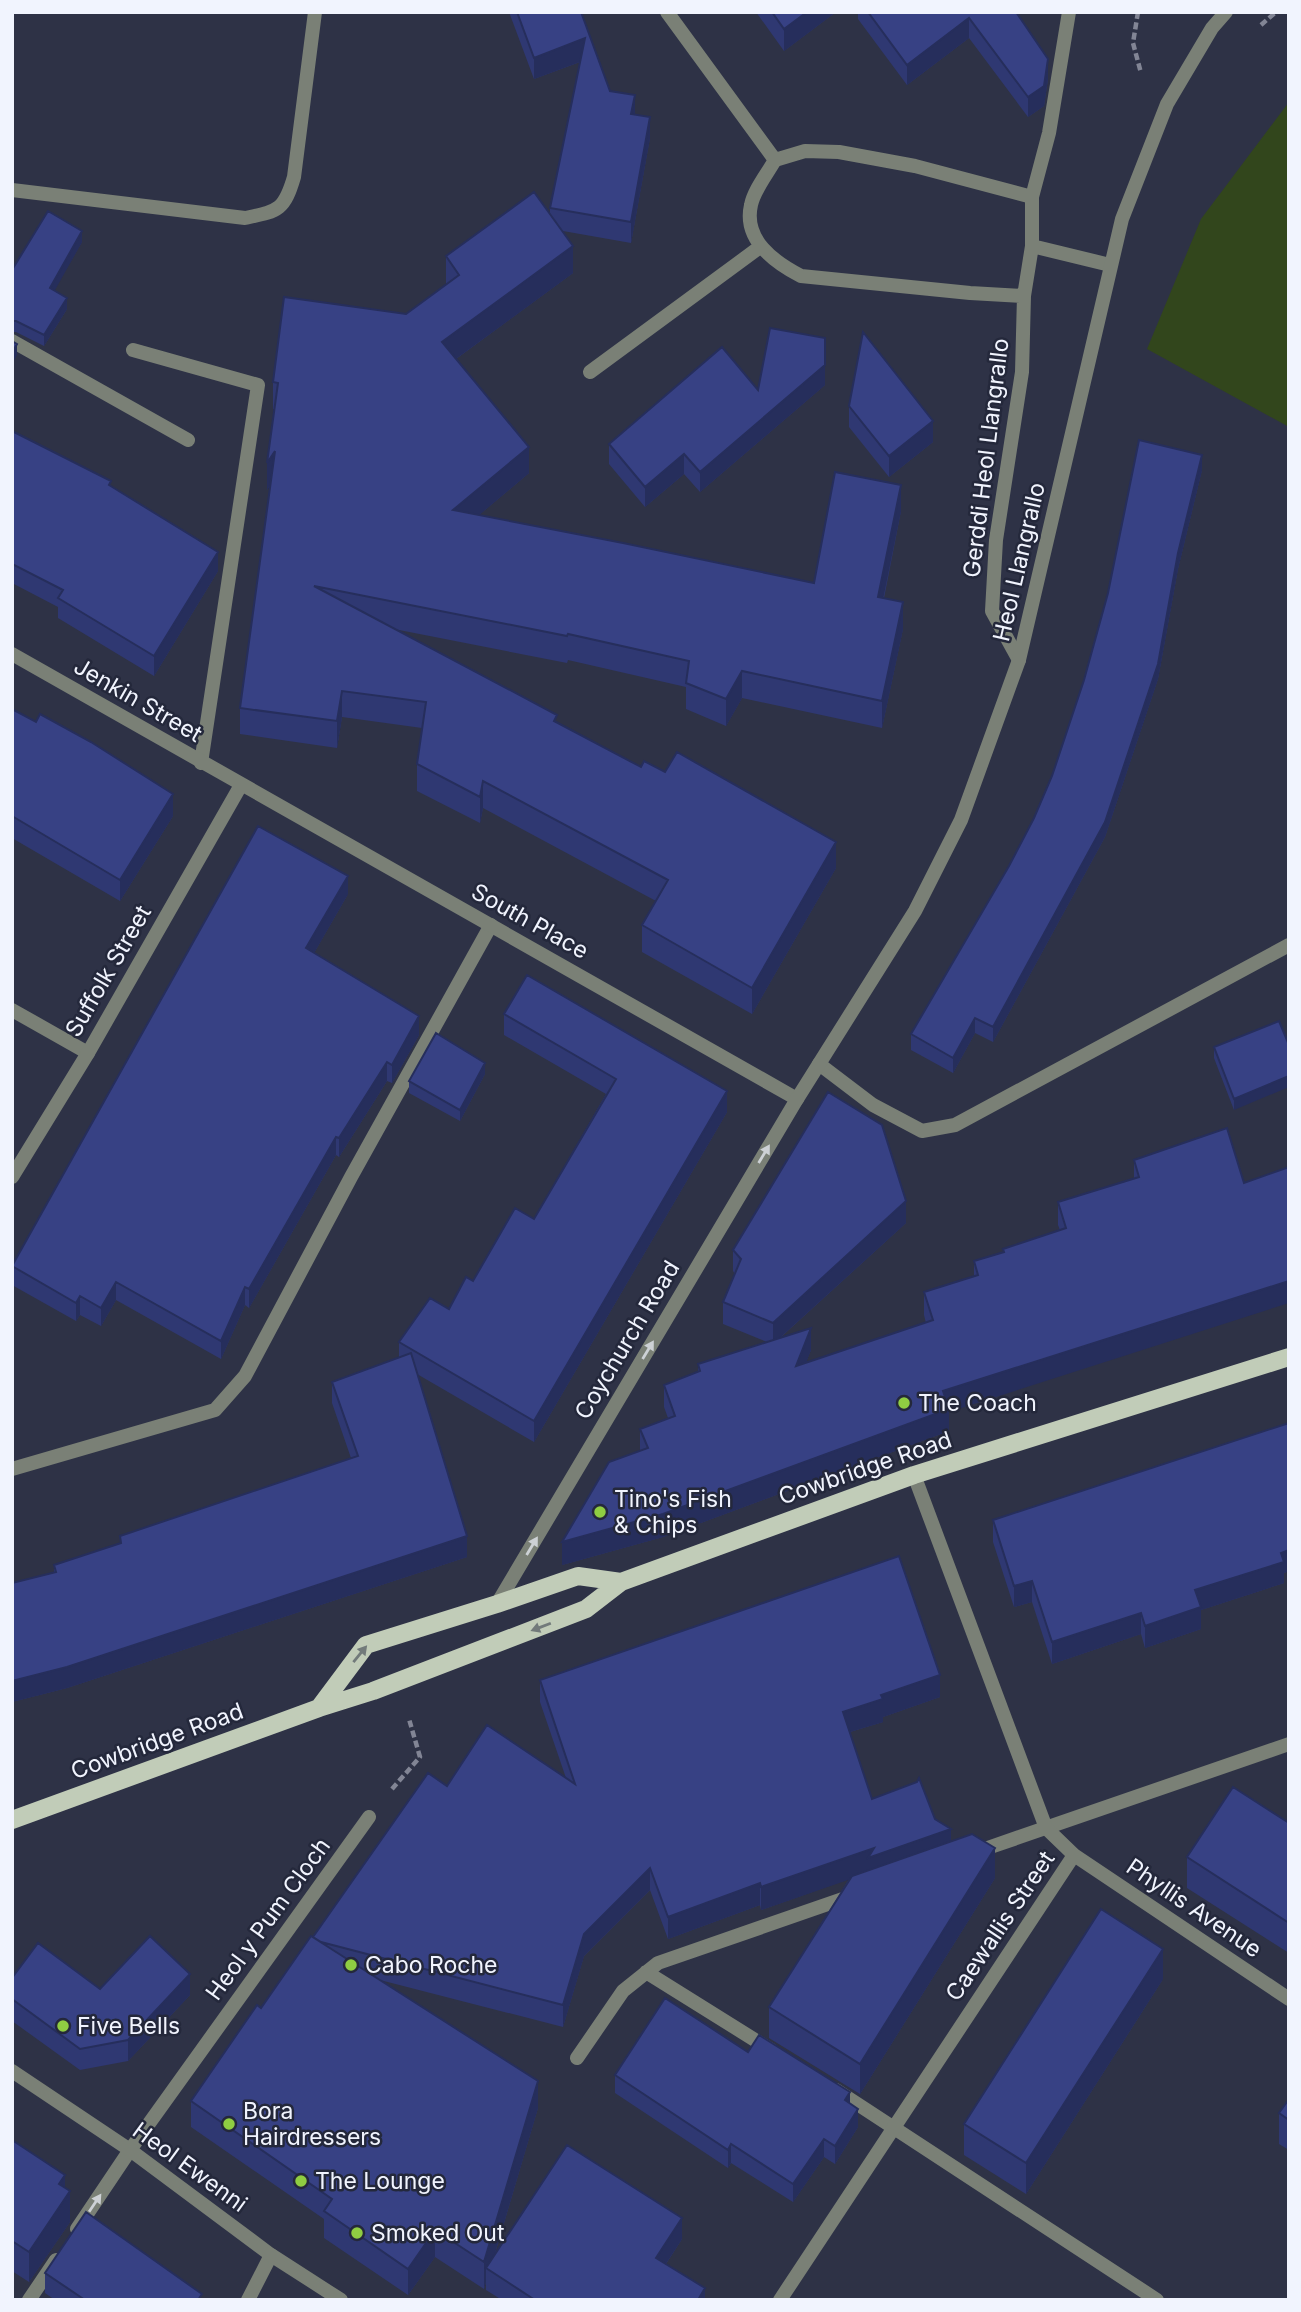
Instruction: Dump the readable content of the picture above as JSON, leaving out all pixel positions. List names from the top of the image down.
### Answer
{
  "streets": {
    "main road": ["Cowbridge Road"],
    "street": [
      "Gerddi Heol Llangrallo",
      "Heol Llangrallo",
      "Jenkin Street",
      "South Place",
      "Suffolk Street",
      "Coychurch Road",
      "Phyllis Avenue",
      "Heol y Pum Cloch",
      "Caewallis Street",
      "Heol Ewenni"
    ]
  },
  "crossings": [
    ["Gerddi Heol Llangrallo", "Heol Llangrallo"],
    ["Heol Llangrallo", "South Place"],
    ["Heol Llangrallo", "Coychurch Road"],
    ["Jenkin Street", "South Place"],
    ["Jenkin Street", "Suffolk Street"],
    ["South Place", "Suffolk Street"],
    ["South Place", "Coychurch Road"],
    ["Coychurch Road", "Cowbridge Road"],
    ["Cowbridge Road", "Caewallis Street"],
    ["Phyllis Avenue", "Caewallis Street"],
    ["Heol y Pum Cloch", "Heol Ewenni"]
  ],
  "one_way": ["Coychurch Road"],
  "places": [
    "The Coach",
    "Tino's Fish & Chips",
    "Cabo Roche",
    "Five Bells",
    "Bora Hairdressers",
    "The Lounge",
    "Smoked Out"
  ]
}
